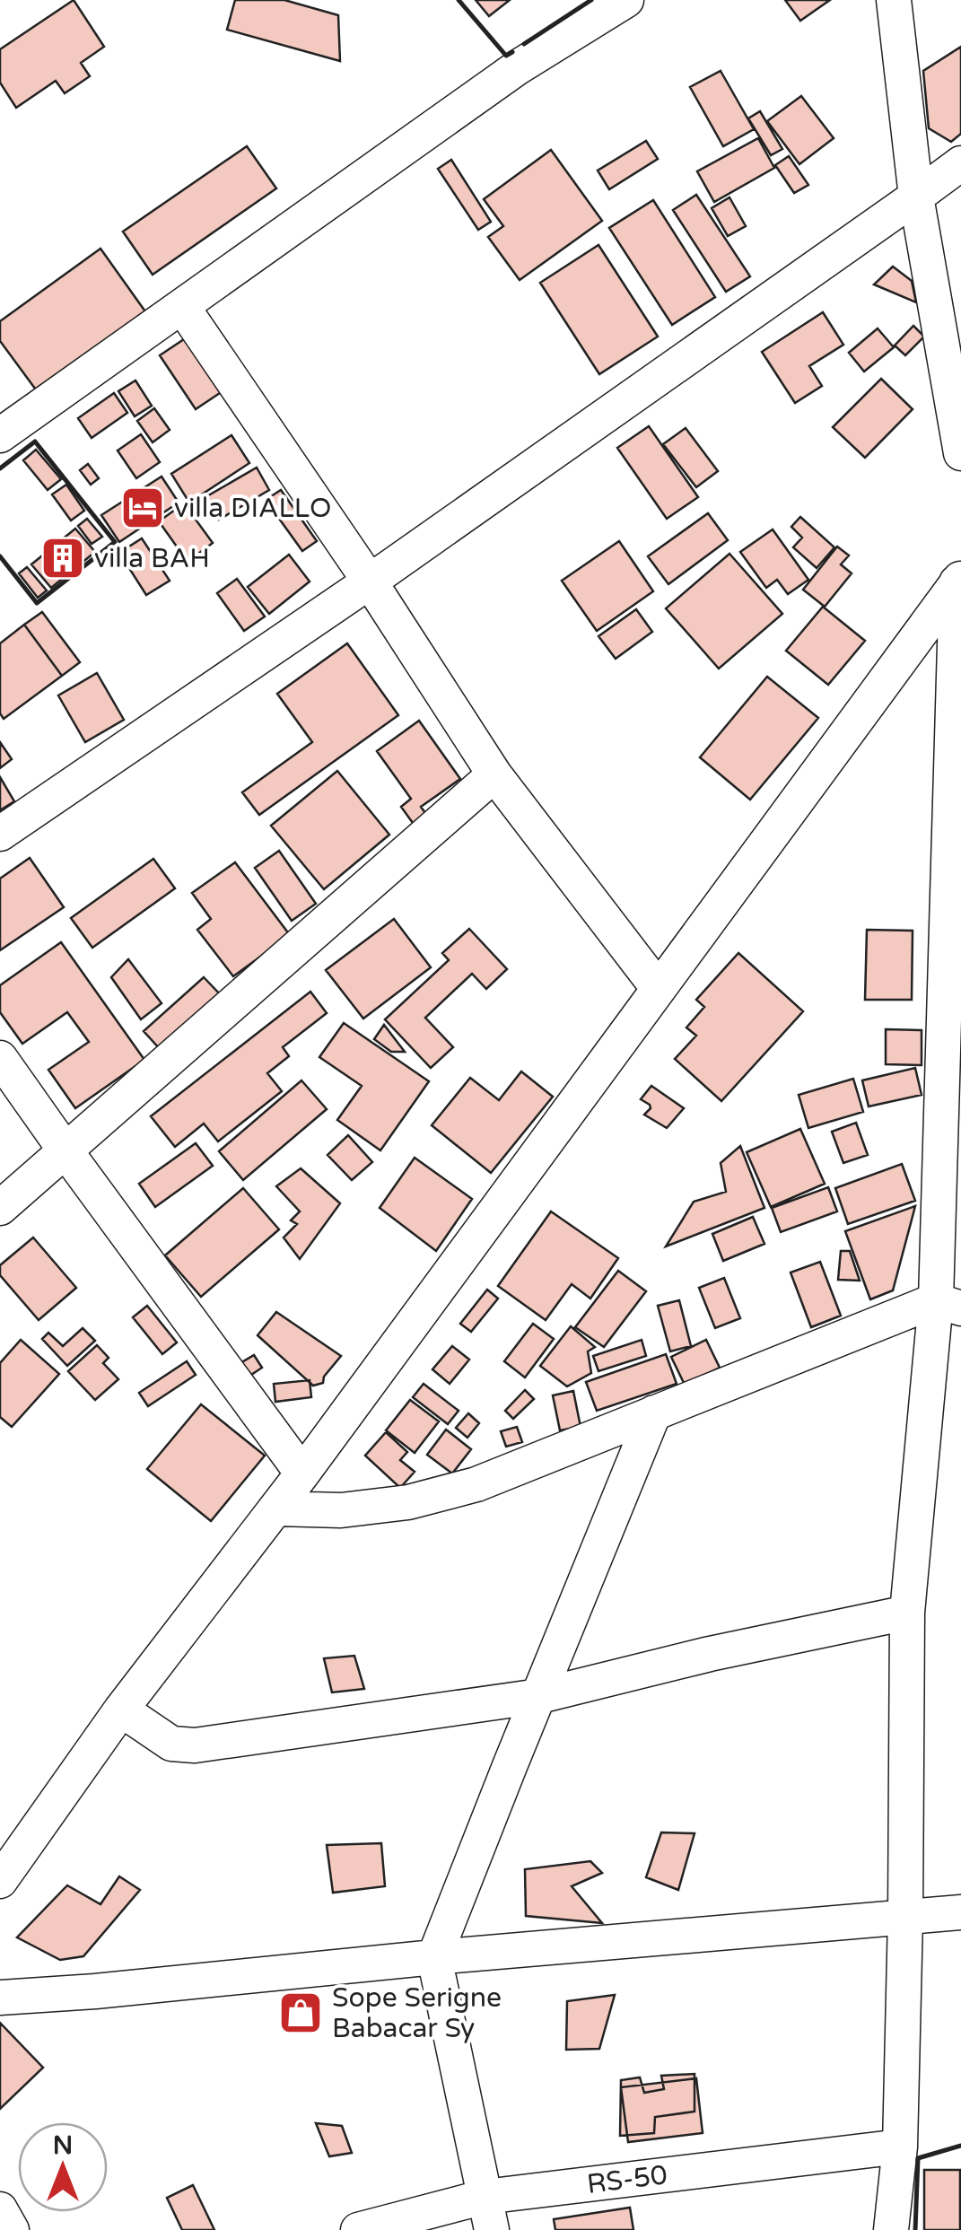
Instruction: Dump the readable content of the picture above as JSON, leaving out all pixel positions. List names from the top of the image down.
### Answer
{
  "streets": {
    "street": ["RS-50"]
  },
  "places": {
    "hotel": ["villa DIALLO"],
    "building": ["villa BAH"],
    "shop": ["Sope Serigne Babacar Sy"]
  },
  "north": "top"
}
